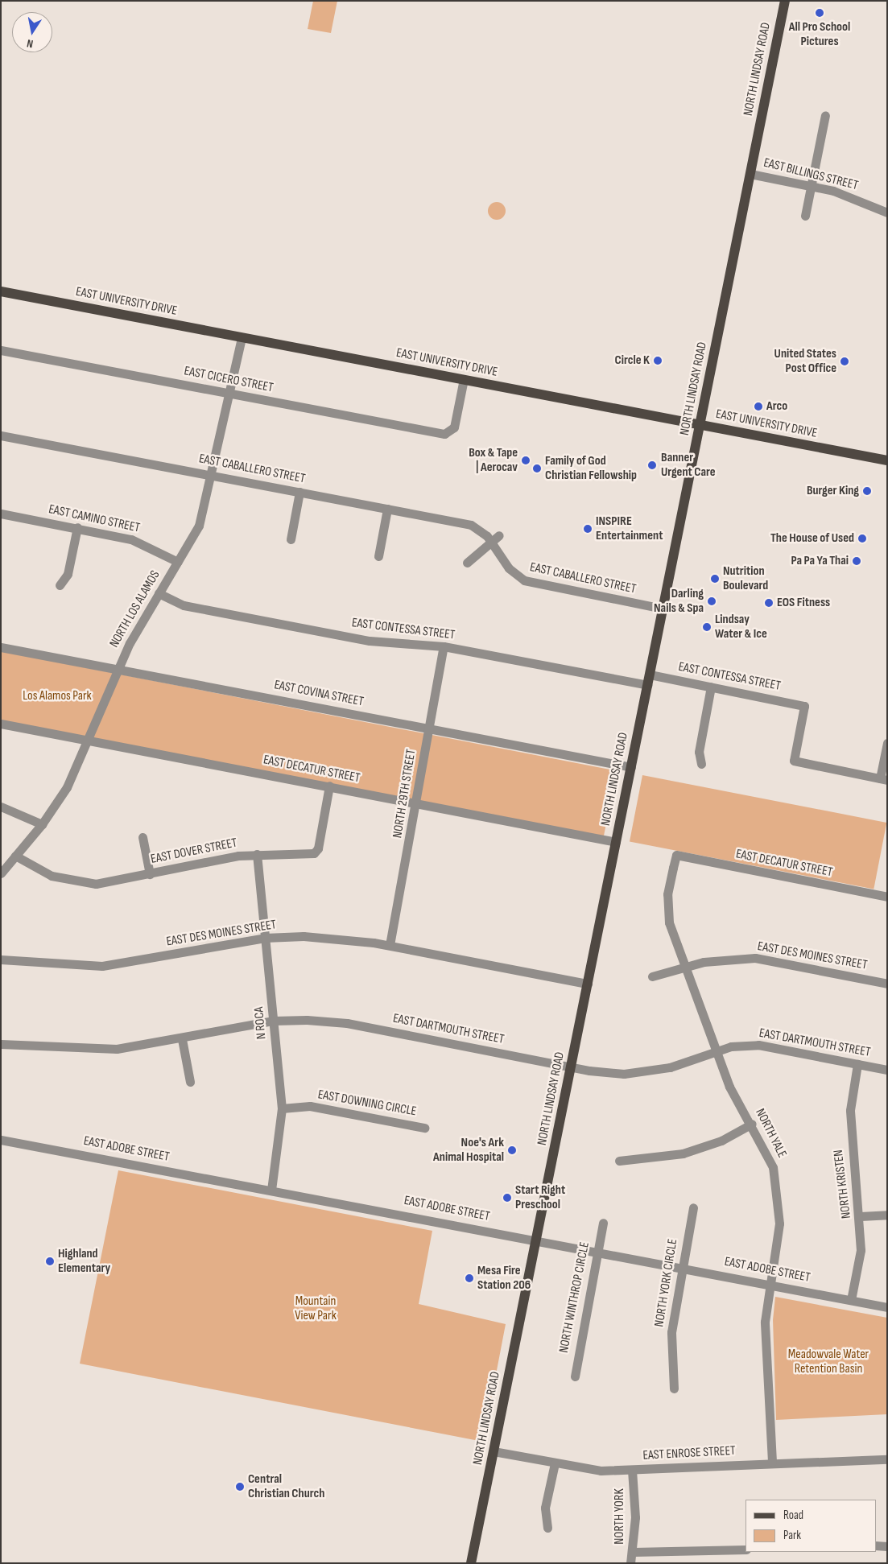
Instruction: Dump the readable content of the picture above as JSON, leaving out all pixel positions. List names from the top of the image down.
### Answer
{
  "streets": {
    "main road": ["NORTH LINDSAY ROAD", "EAST UNIVERSITY DRIVE"],
    "street": [
      "EAST BILLINGS STREET",
      "EAST CICERO STREET",
      "EAST CABALLERO STREET",
      "EAST CAMINO STREET",
      "NORTH LOS ALAMOS",
      "EAST CONTESSA STREET",
      "EAST COVINA STREET",
      "EAST DECATUR STREET",
      "NORTH 29TH STREET",
      "EAST DOVER STREET",
      "EAST DES MOINES STREET",
      "N ROCA",
      "EAST DARTMOUTH STREET",
      "EAST DOWNING CIRCLE",
      "NORTH YALE",
      "EAST ADOBE STREET",
      "NORTH KRISTEN",
      "NORTH YORK CIRCLE",
      "NORTH WINTHROP CIRCLE",
      "EAST ENROSE STREET",
      "NORTH YORK"
    ]
  },
  "crossings": [
    ["NORTH LINDSAY ROAD", "EAST BILLINGS STREET"],
    ["NORTH LINDSAY ROAD", "EAST UNIVERSITY DRIVE"],
    ["NORTH LINDSAY ROAD", "EAST CABALLERO STREET"],
    ["NORTH LINDSAY ROAD", "EAST CONTESSA STREET"],
    ["NORTH LINDSAY ROAD", "EAST COVINA STREET"],
    ["NORTH LINDSAY ROAD", "EAST DECATUR STREET"],
    ["NORTH LINDSAY ROAD", "EAST DES MOINES STREET"],
    ["NORTH LINDSAY ROAD", "EAST DARTMOUTH STREET"],
    ["NORTH LINDSAY ROAD", "EAST ADOBE STREET"],
    ["NORTH LINDSAY ROAD", "EAST ENROSE STREET"],
    ["EAST UNIVERSITY DRIVE", "EAST CICERO STREET"],
    ["EAST UNIVERSITY DRIVE", "NORTH LOS ALAMOS"],
    ["EAST CICERO STREET", "NORTH LOS ALAMOS"],
    ["EAST CABALLERO STREET", "NORTH LOS ALAMOS"],
    ["EAST CAMINO STREET", "NORTH LOS ALAMOS"],
    ["NORTH LOS ALAMOS", "EAST CONTESSA STREET"],
    ["NORTH LOS ALAMOS", "EAST COVINA STREET"],
    ["NORTH LOS ALAMOS", "EAST DECATUR STREET"],
    ["NORTH LOS ALAMOS", "EAST DOVER STREET"],
    ["EAST CONTESSA STREET", "NORTH 29TH STREET"],
    ["EAST COVINA STREET", "NORTH 29TH STREET"],
    ["EAST DECATUR STREET", "NORTH 29TH STREET"],
    ["EAST DECATUR STREET", "EAST DOVER STREET"],
    ["EAST DECATUR STREET", "NORTH YALE"],
    ["NORTH 29TH STREET", "EAST DES MOINES STREET"],
    ["EAST DOVER STREET", "N ROCA"],
    ["EAST DES MOINES STREET", "N ROCA"],
    ["EAST DES MOINES STREET", "NORTH YALE"],
    ["N ROCA", "EAST DARTMOUTH STREET"],
    ["N ROCA", "EAST DOWNING CIRCLE"],
    ["N ROCA", "EAST ADOBE STREET"],
    ["EAST DARTMOUTH STREET", "NORTH YALE"],
    ["EAST DARTMOUTH STREET", "NORTH KRISTEN"],
    ["NORTH YALE", "EAST ADOBE STREET"],
    ["NORTH YALE", "EAST ENROSE STREET"],
    ["EAST ADOBE STREET", "NORTH KRISTEN"],
    ["EAST ADOBE STREET", "NORTH YORK CIRCLE"],
    ["EAST ADOBE STREET", "NORTH WINTHROP CIRCLE"],
    ["EAST ENROSE STREET", "NORTH YORK"]
  ],
  "parks": ["Los Alamos Park", "Mountain View Park", "Meadowvale Water Retention Basin"],
  "places": [
    "All Pro School Pictures",
    "Circle K",
    "United States Post Office",
    "Arco",
    "Box & Tape | Aerocav",
    "Banner Urgent Care",
    "Family of God Christian Fellowship",
    "Burger King",
    "INSPIRE Entertainment",
    "The House of Used",
    "Pa Pa Ya Thai",
    "Nutrition Boulevard",
    "Darling Nails & Spa",
    "EOS Fitness",
    "Lindsay Water & Ice",
    "Noe's Ark Animal Hospital",
    "Start Right Preschool",
    "Highland Elementary",
    "Mesa Fire Station 206",
    "Central Christian Church"
  ],
  "legend": ["Road", "Park"],
  "north": "bottom"
}
